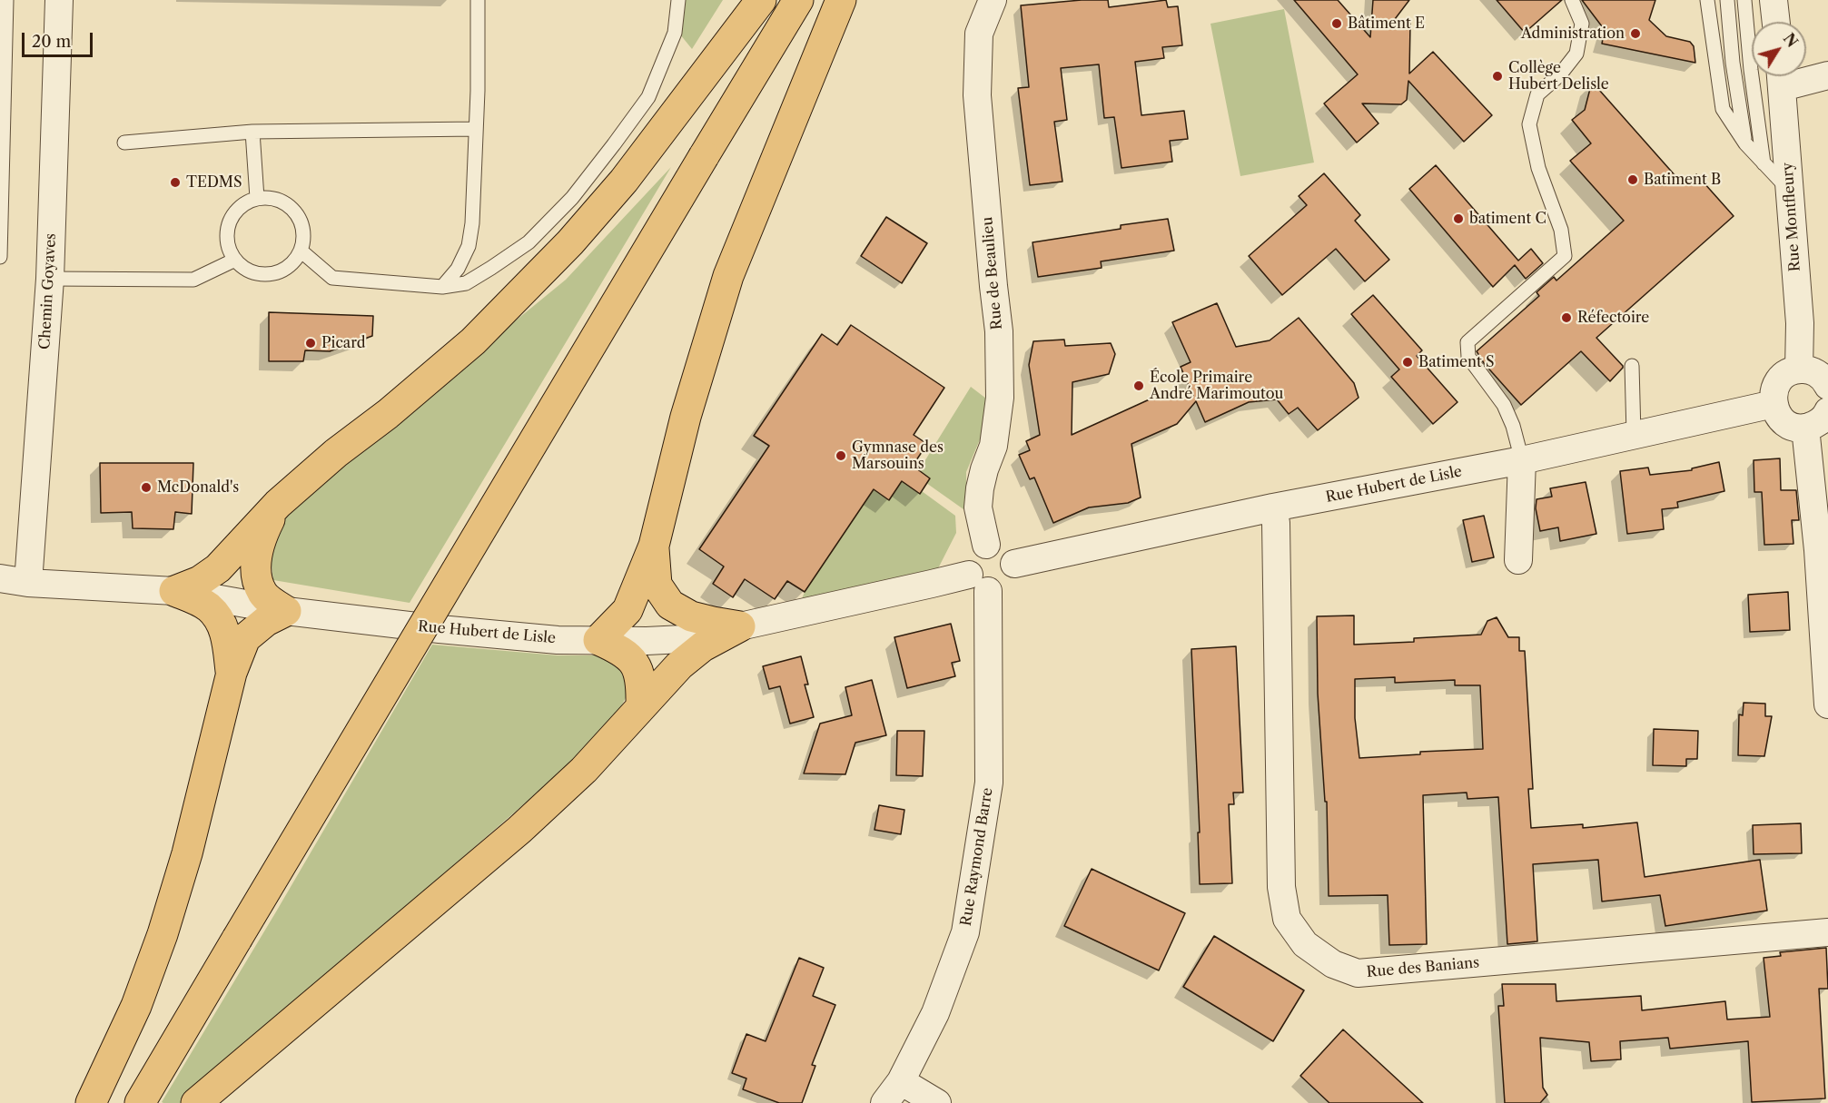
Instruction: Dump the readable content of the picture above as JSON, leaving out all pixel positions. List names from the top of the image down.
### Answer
{
  "streets": {
    "street": [
      "Rue Montfleury",
      "Rue de Beaulieu",
      "Chemin Goyaves",
      "Rue Hubert de Lisle",
      "Rue Raymond Barre",
      "Rue des Banians"
    ]
  },
  "crossings": [
    ["Rue de Beaulieu", "Rue Hubert de Lisle"],
    ["Rue de Beaulieu", "Rue Raymond Barre"],
    ["Chemin Goyaves", "Rue Hubert de Lisle"],
    ["Rue Hubert de Lisle", "Rue Raymond Barre"],
    ["Rue Hubert de Lisle", "Rue des Banians"]
  ],
  "places": [
    "Bâtiment E",
    "Administration",
    "Collège Hubert Delisle",
    "Batiment B",
    "TEDMS",
    "batiment C",
    "Réfectoire",
    "Picard",
    "Batiment S",
    "École Primaire André Marimoutou",
    "Gymnase des Marsouins",
    "McDonald's"
  ],
  "scale_bar": "20 m",
  "north": "top right"
}
